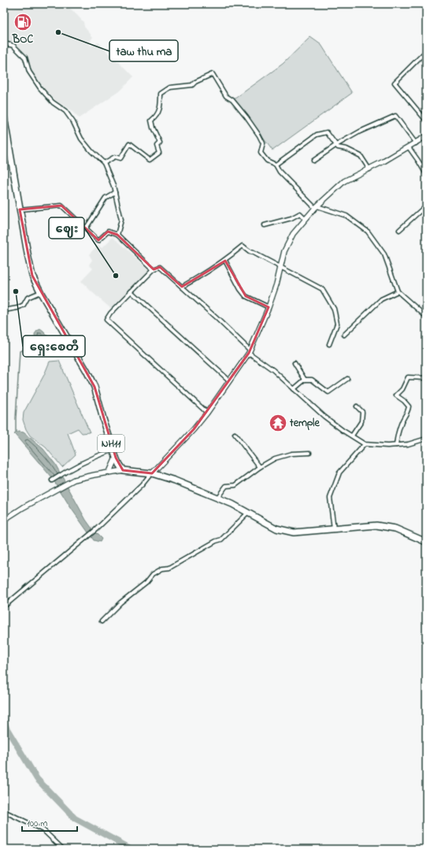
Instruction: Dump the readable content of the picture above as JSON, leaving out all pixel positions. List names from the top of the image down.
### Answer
{
  "streets": {
    "highway": ["NH11"]
  },
  "places": {
    "fuel station": ["BOC"],
    "other": ["taw thu ma", "ဈေး", "ရှေးစေတီ"],
    "temple": ["temple"]
  },
  "scale_bar": "100 m"
}
